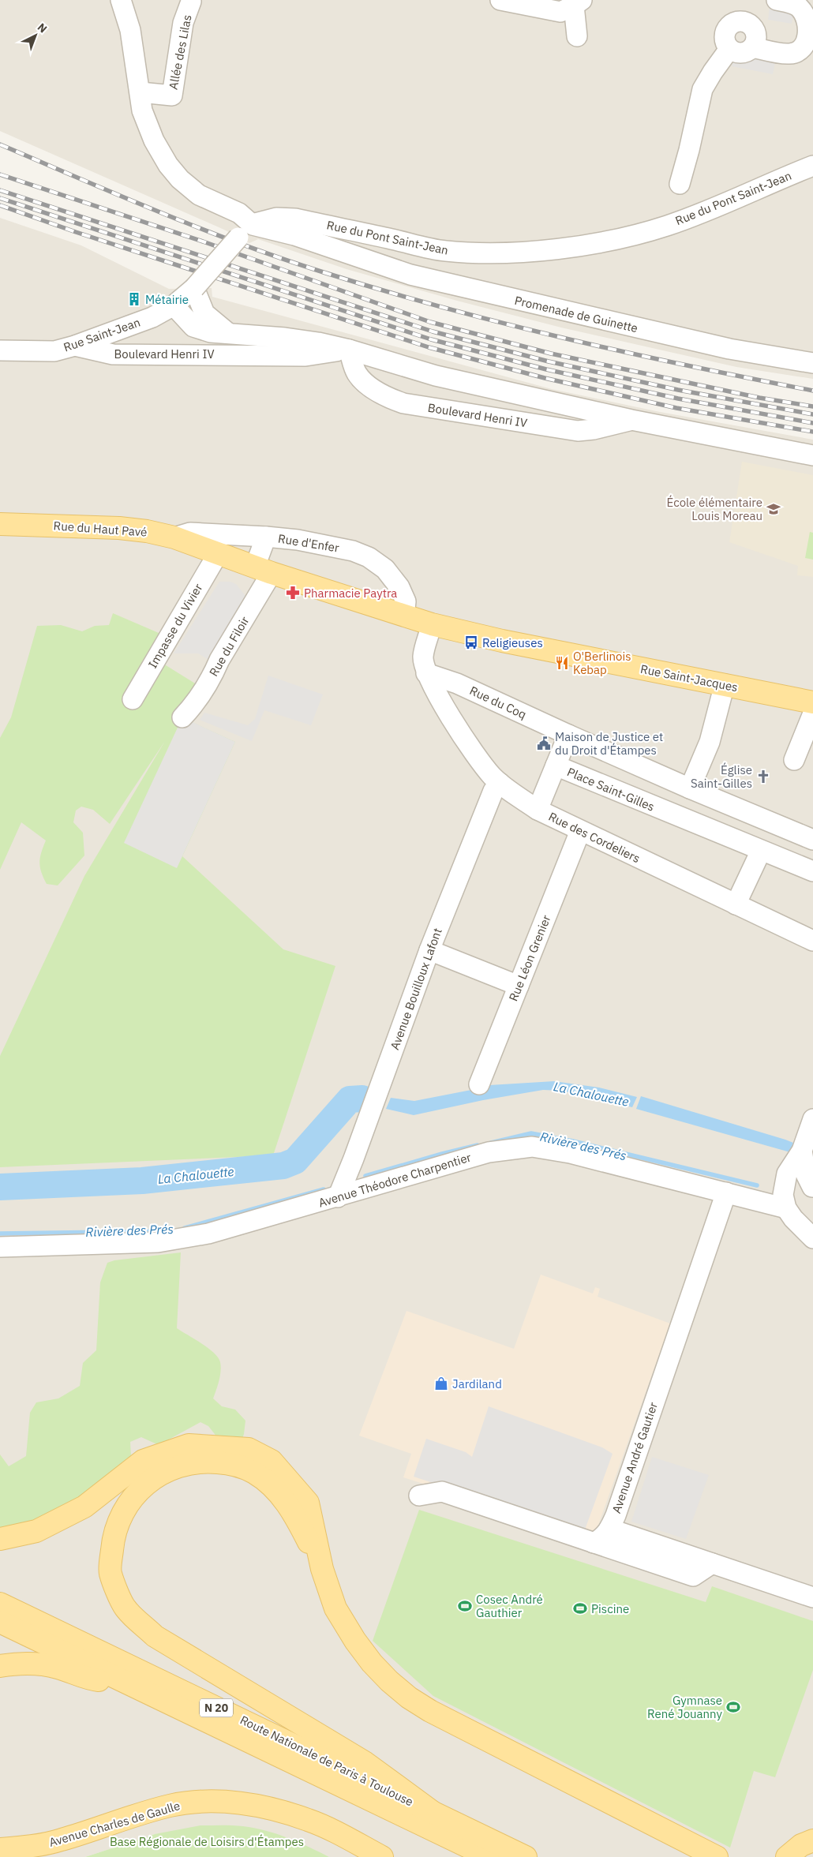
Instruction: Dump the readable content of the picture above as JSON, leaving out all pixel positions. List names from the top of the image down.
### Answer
{
  "streets": {
    "main road": [
      "Rue du Haut Pavé",
      "Rue Saint-Jacques",
      "N 20",
      "Route Nationale de Paris à Toulouse",
      "Avenue Charles de Gaulle"
    ],
    "street": [
      "Allée des Lilas",
      "Rue du Pont Saint-Jean",
      "Promenade de Guinette",
      "Rue Saint-Jean",
      "Boulevard Henri IV",
      "Rue d'Enfer",
      "Impasse du Vivier",
      "Rue du Filoir",
      "Rue du Coq",
      "Place Saint-Gilles",
      "Rue des Cordeliers",
      "Rue Léon Grenier",
      "Avenue Bouilloux Lafont",
      "Avenue Théodore Charpentier",
      "Avenue André Gautier"
    ]
  },
  "crossings": [
    ["Rue du Pont Saint-Jean", "Promenade de Guinette"],
    ["Rue du Pont Saint-Jean", "Rue Saint-Jean"],
    ["Promenade de Guinette", "Rue Saint-Jean"],
    ["Rue Saint-Jean", "Boulevard Henri IV"],
    ["Rue du Haut Pavé", "Rue d'Enfer"],
    ["Rue du Haut Pavé", "Impasse du Vivier"],
    ["Rue du Haut Pavé", "Rue du Filoir"],
    ["Rue du Haut Pavé", "Rue Saint-Jacques"],
    ["Rue d'Enfer", "Rue du Filoir"],
    ["Rue d'Enfer", "Rue Saint-Jacques"],
    ["Rue du Coq", "Place Saint-Gilles"],
    ["Rue du Coq", "Rue des Cordeliers"],
    ["Rue des Cordeliers", "Rue Léon Grenier"],
    ["Rue des Cordeliers", "Avenue Bouilloux Lafont"],
    ["Avenue Bouilloux Lafont", "Avenue Théodore Charpentier"],
    ["Avenue Théodore Charpentier", "Avenue André Gautier"]
  ],
  "water": ["La Chalouette", "Rivière des Prés"],
  "parks": ["Base Régionale de Loisirs d'Étampes"],
  "places": {
    "building": ["Métairie"],
    "school or university": ["École élémentaire Louis Moreau"],
    "pharmacy": ["Pharmacie Paytra"],
    "bus stop": ["Religieuses"],
    "restaurant": ["O'Berlinois Kebap"],
    "public building": ["Maison de Justice et du Droit d'Étampes"],
    "church": ["Église Saint-Gilles"],
    "shop": ["Jardiland"],
    "sports": ["Cosec André Gauthier", "Piscine", "Gymnase René Jouanny"]
  },
  "north": "top right"
}
